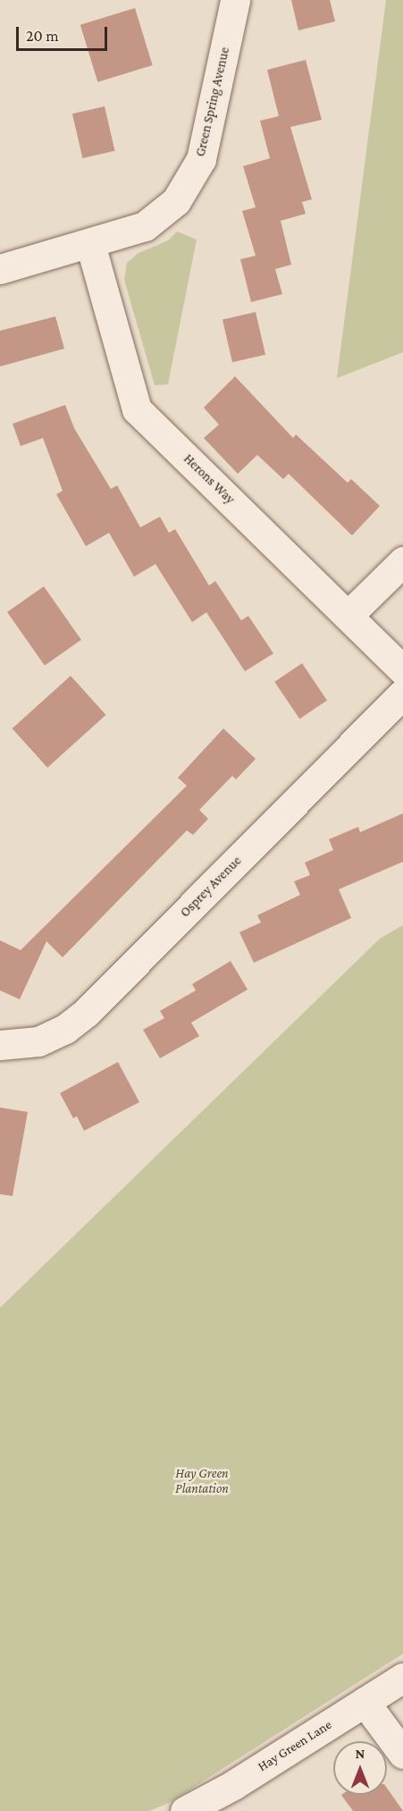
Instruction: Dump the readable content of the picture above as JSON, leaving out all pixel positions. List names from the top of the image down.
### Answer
{
  "streets": {
    "street": [
      "Green Spring Avenue",
      "Herons Way",
      "Osprey Avenue",
      "Hay Green Lane"
    ]
  },
  "crossings": [
    ["Green Spring Avenue", "Herons Way"]
  ],
  "parks": ["Hay Green Plantation"],
  "scale_bar": "20 m",
  "north": "top"
}
